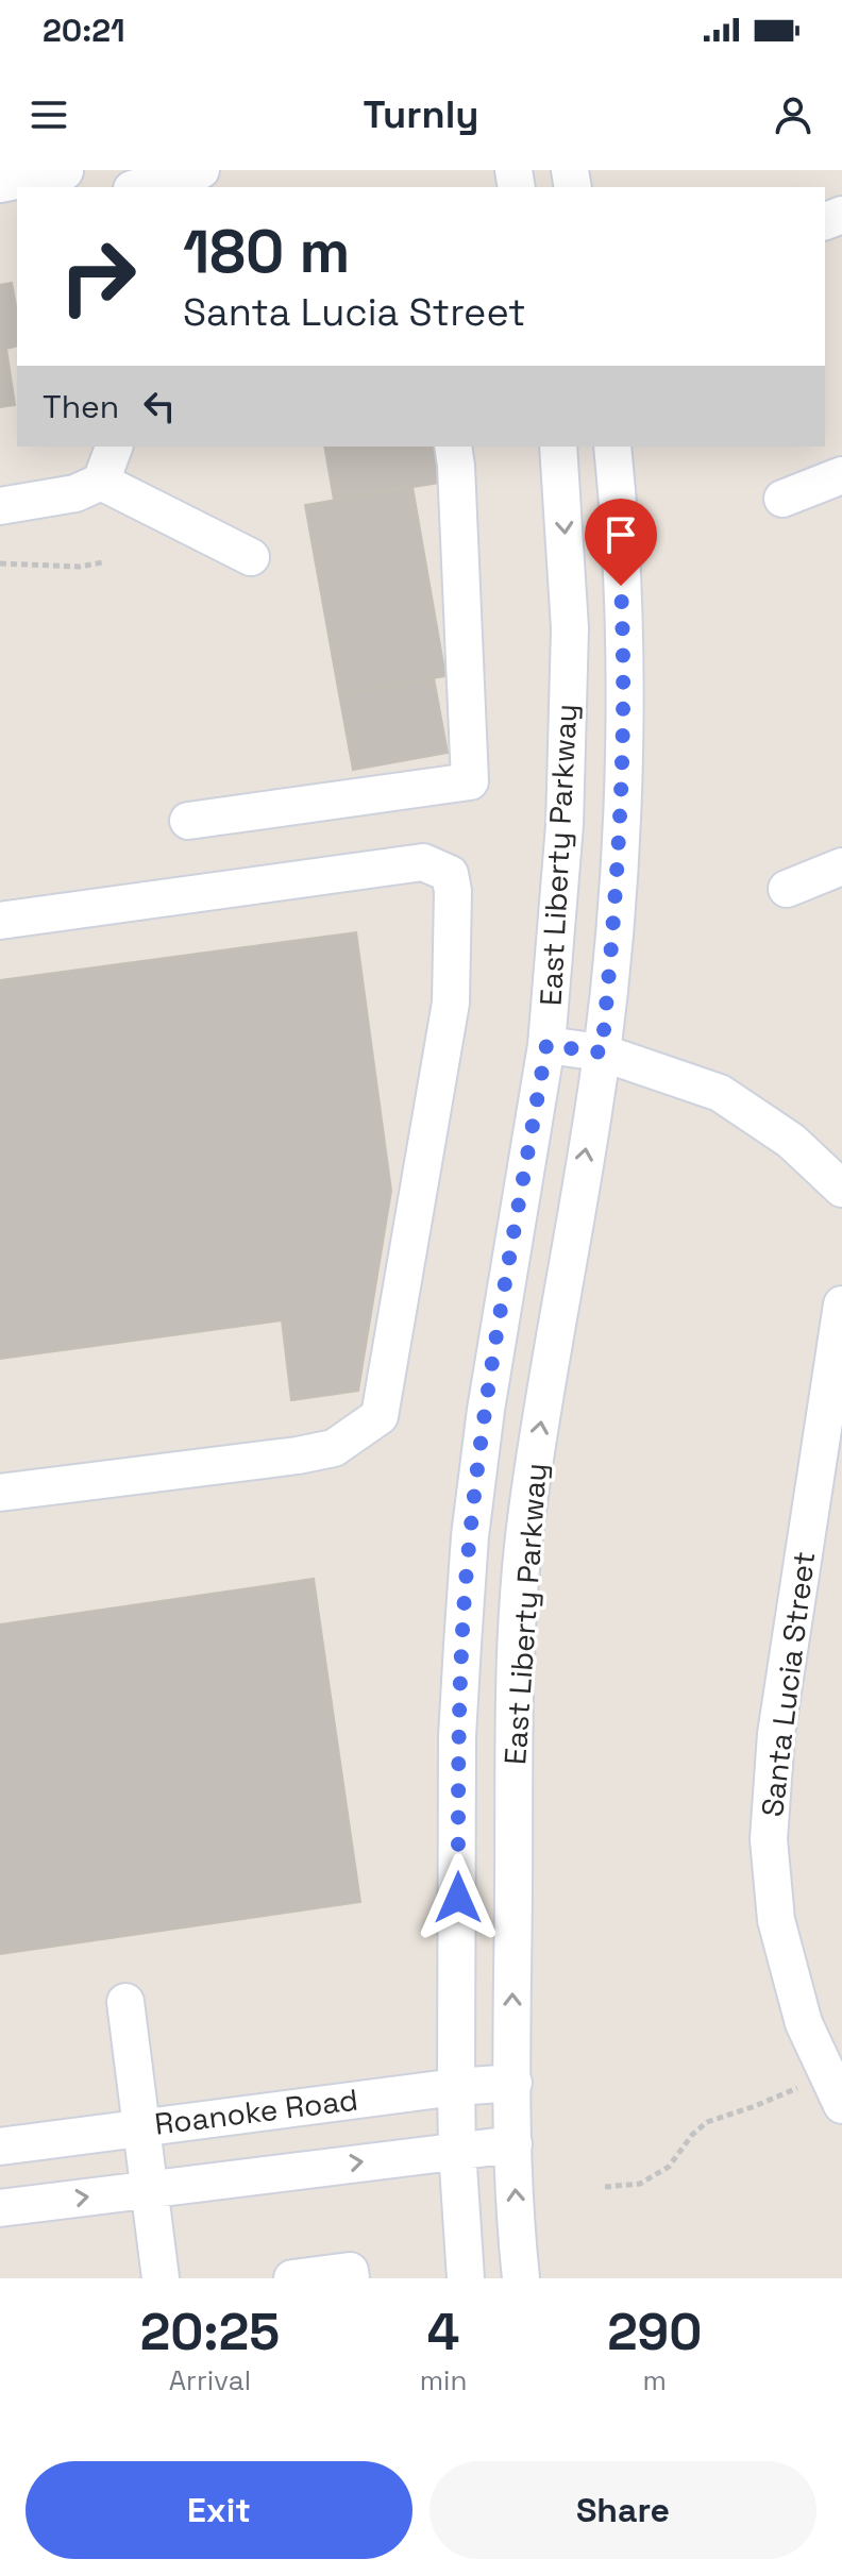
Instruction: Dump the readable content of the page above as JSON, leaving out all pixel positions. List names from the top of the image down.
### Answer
{
  "streets": {
    "street": ["East Liberty Parkway", "Santa Lucia Street", "Roanoke Road"]
  },
  "crossings": [
    ["East Liberty Parkway", "Roanoke Road"]
  ],
  "page": {
    "status": "20:21",
    "header": "Turnly",
    "turn": ["180 m", "Santa Lucia Street"],
    "then": "Then",
    "eta": [
      "20:25",
      "Arrival",
      "4",
      "min",
      "290",
      "m"
    ],
    "buttons": ["Exit", "Share"]
  }
}
